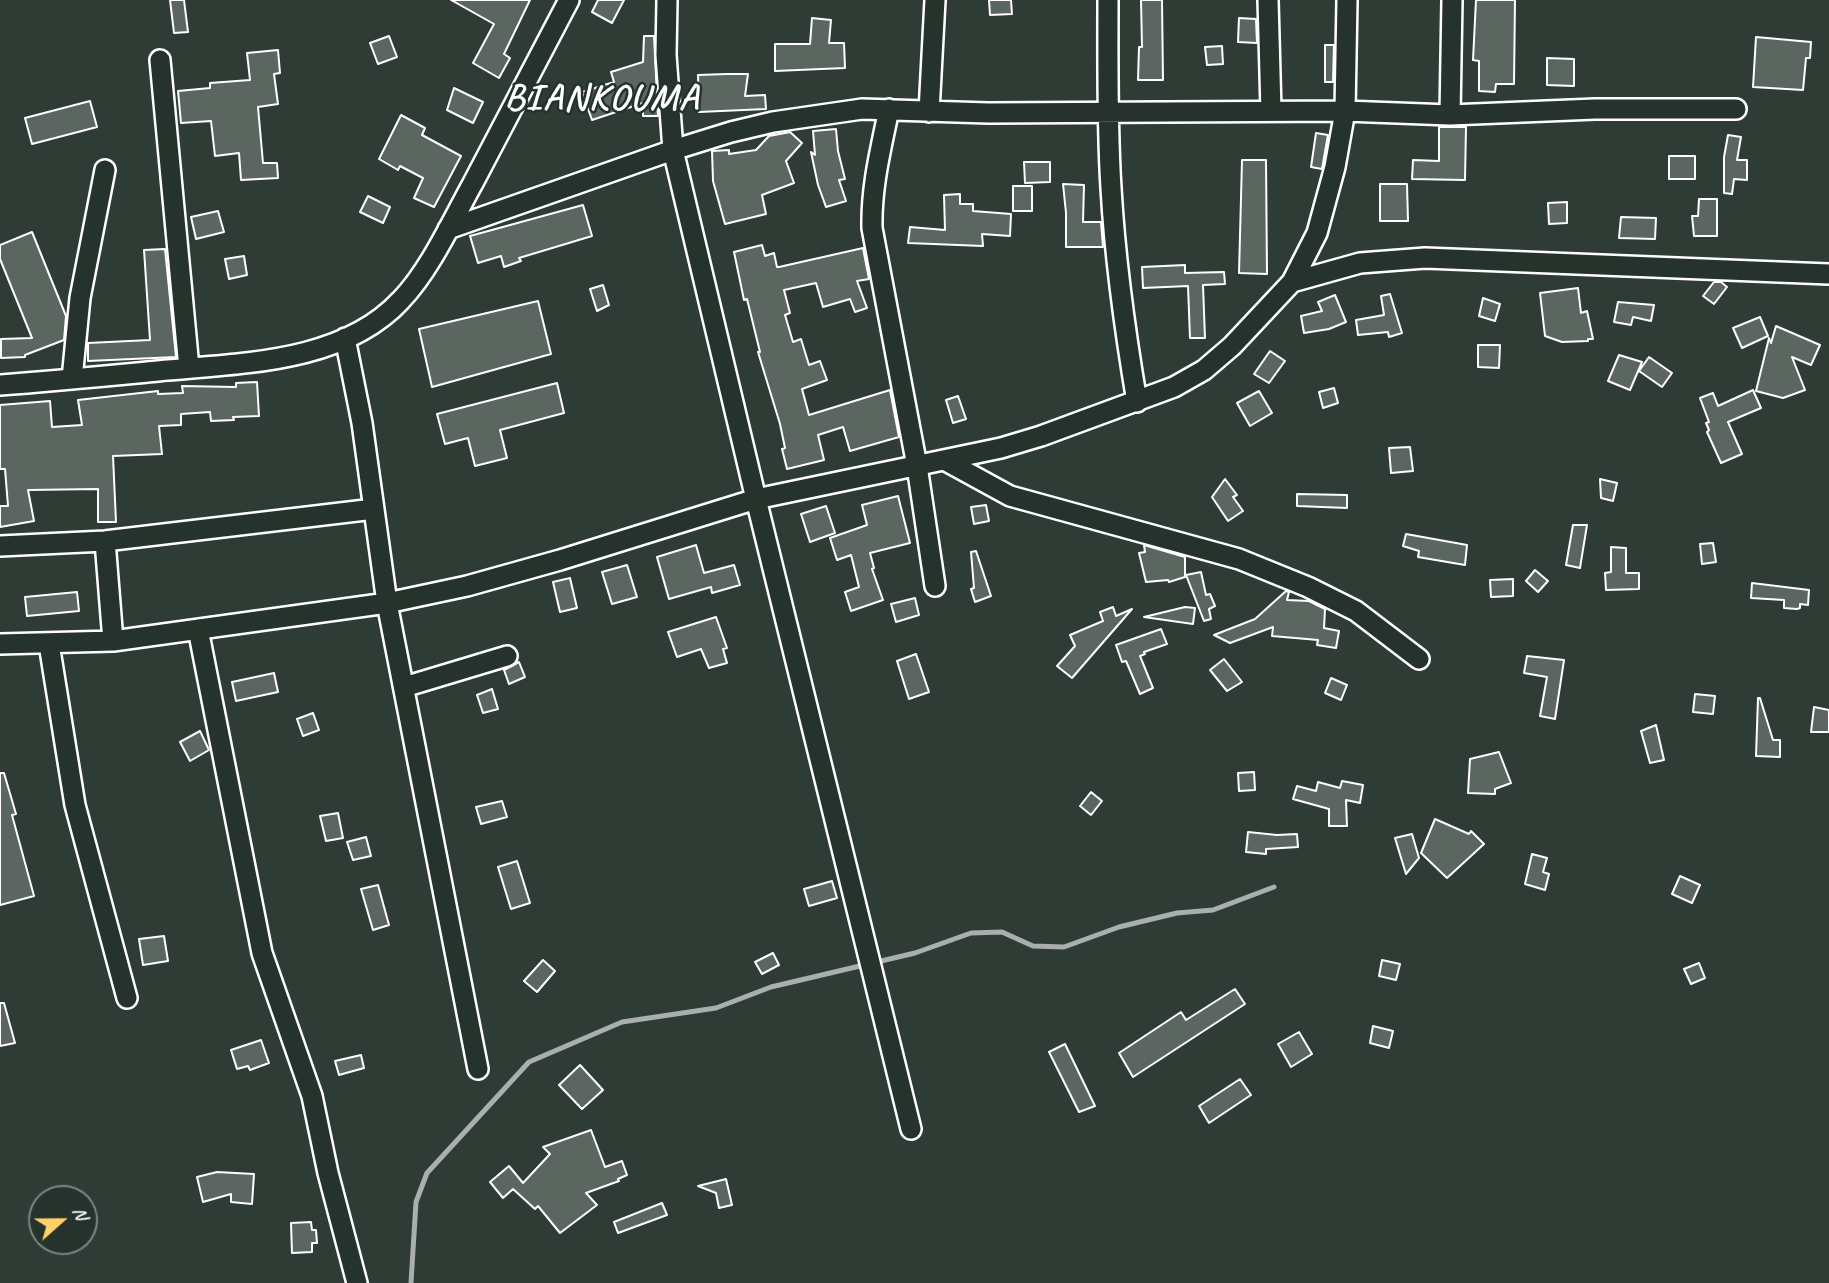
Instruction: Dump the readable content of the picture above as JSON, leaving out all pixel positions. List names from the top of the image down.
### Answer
{
  "districts": ["BIANKOUMA"],
  "north": "right"
}
